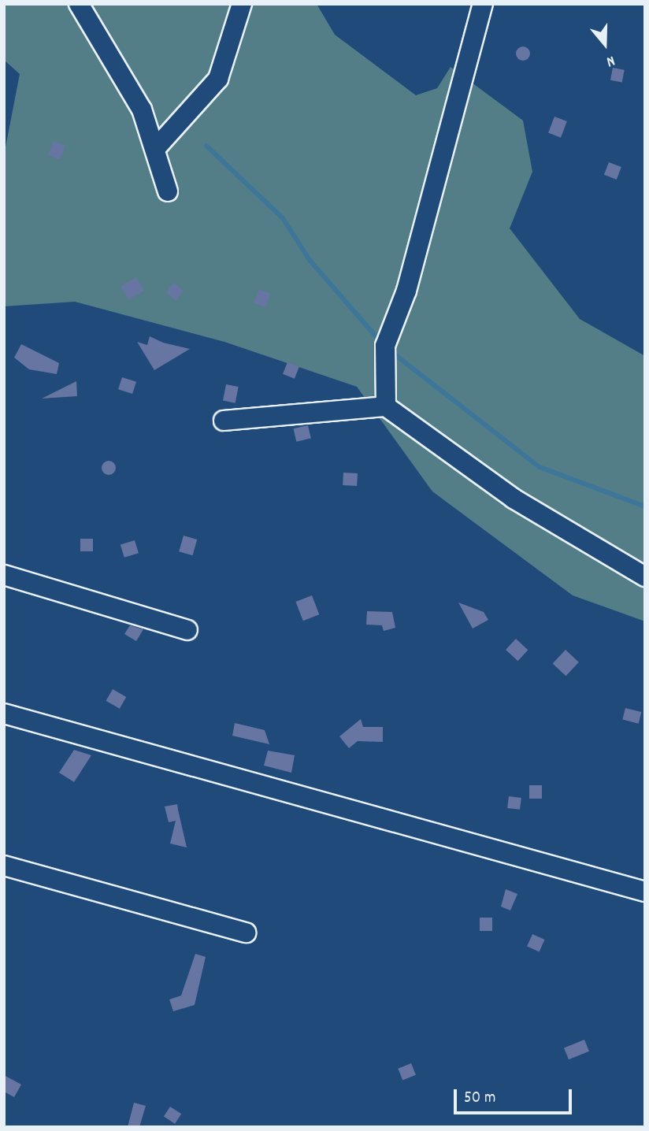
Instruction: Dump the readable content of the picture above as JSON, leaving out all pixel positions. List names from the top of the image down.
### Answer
{
  "scale_bar": "50 m",
  "north": "bottom"
}
